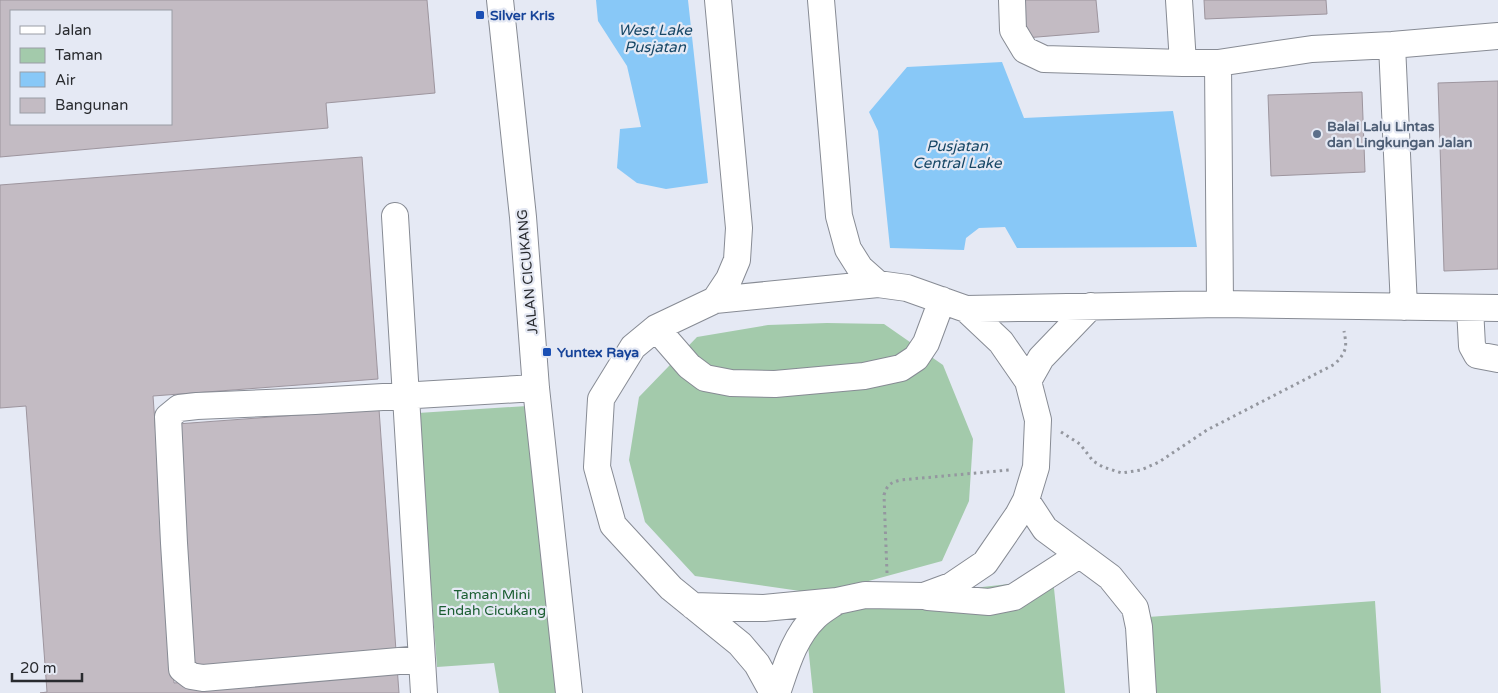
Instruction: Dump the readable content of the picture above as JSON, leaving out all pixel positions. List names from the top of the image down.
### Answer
{
  "streets": {
    "street": ["JALAN CICUKANG"]
  },
  "water": ["West Lake Pusjatan", "Pusjatan Central Lake"],
  "parks": ["Taman Mini Endah Cicukang"],
  "places": {
    "transit": ["Silver Kris", "Yuntex Raya"],
    "other": ["Balai Lalu Lintas dan Lingkungan Jalan"]
  },
  "legend": [
    "Jalan",
    "Taman",
    "Air",
    "Bangunan"
  ],
  "scale_bar": "20 m"
}
